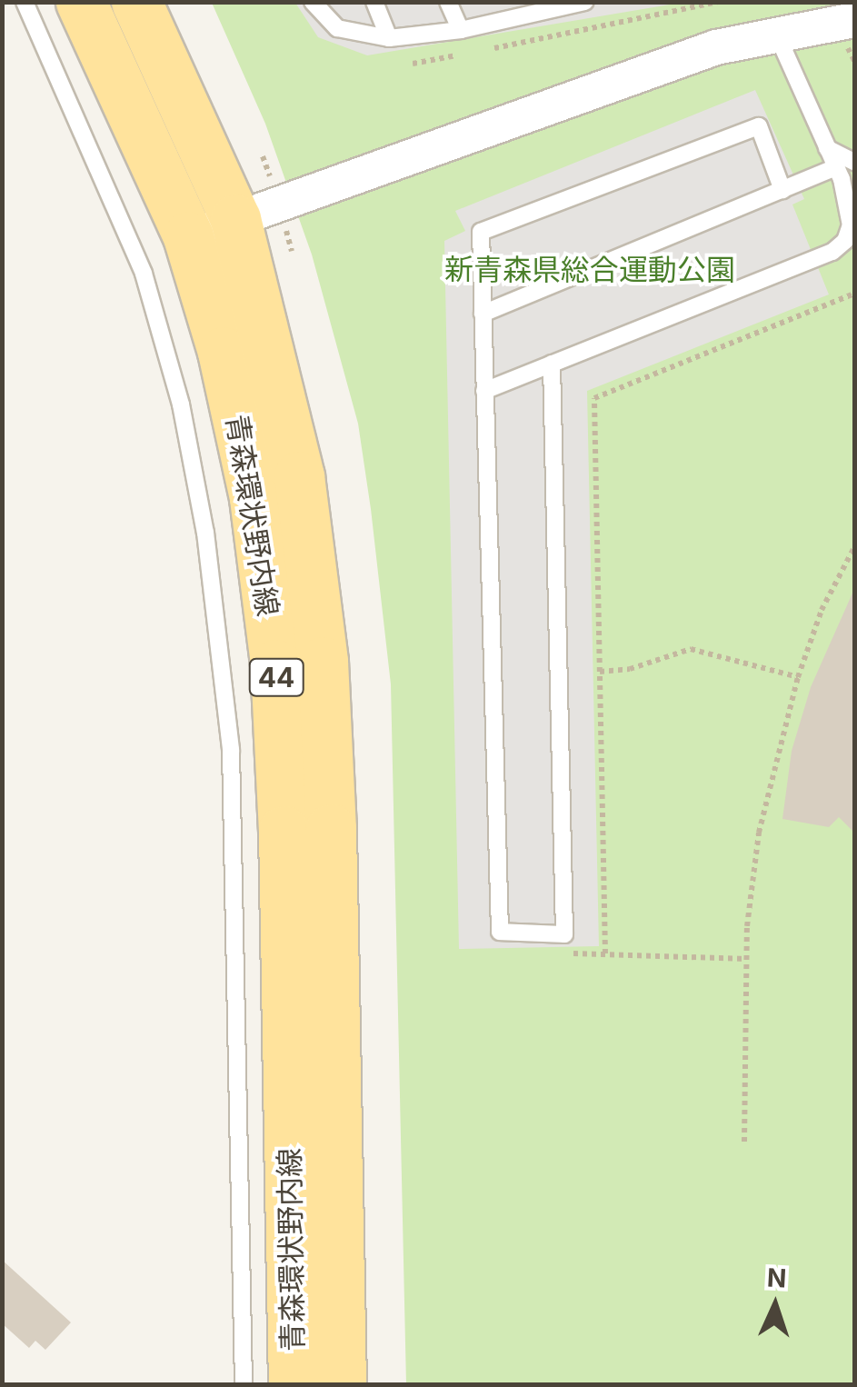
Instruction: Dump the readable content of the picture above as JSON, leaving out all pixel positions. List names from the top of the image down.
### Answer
{
  "streets": {
    "main road": ["青森環状野内線", "44"]
  },
  "parks": ["新青森県総合運動公園"],
  "north": "top"
}
